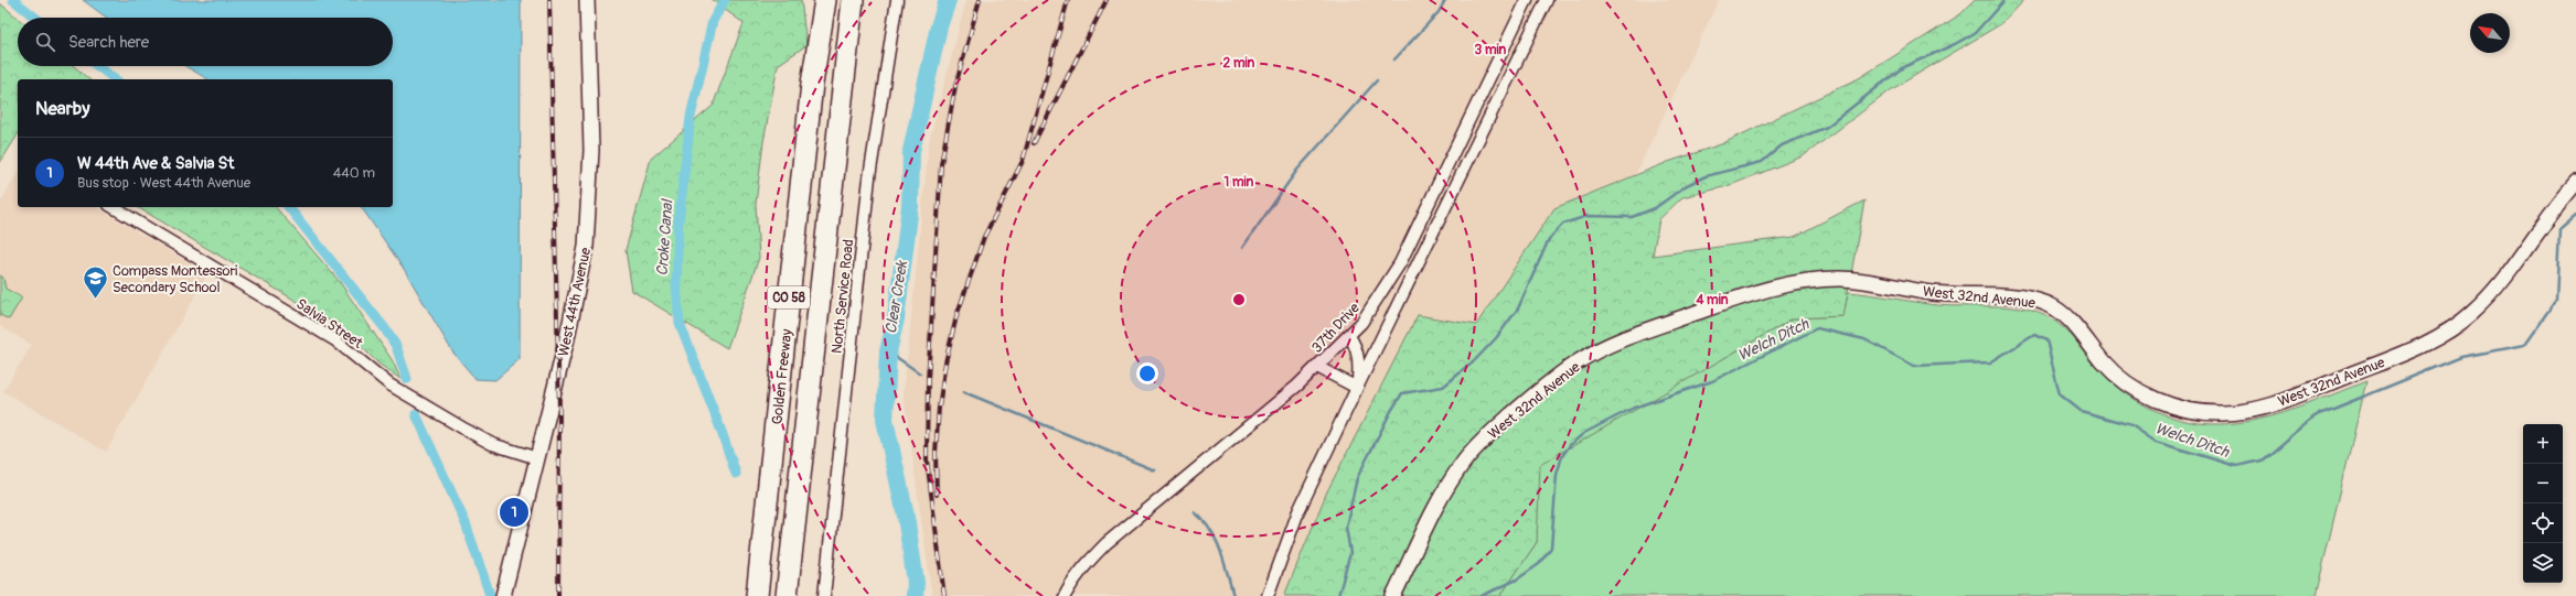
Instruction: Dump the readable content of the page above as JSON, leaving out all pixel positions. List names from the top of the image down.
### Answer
{
  "streets": {
    "highway": ["CO 58", "Golden Freeway"],
    "street": [
      "North Service Road",
      "West 32nd Avenue",
      "West 44th Avenue",
      "Salvia Street",
      "37th Drive"
    ]
  },
  "crossings": [
    ["West 44th Avenue", "Salvia Street"]
  ],
  "water": ["Croke Canal", "Clear Creek", "Welch Ditch"],
  "places": {
    "school or university": ["Compass Montessori Secondary School"]
  },
  "north": "top left",
  "page": {
    "search": "Search here",
    "heading": "Nearby",
    "list": [
      {
        "mark": "1",
        "name": "W 44th Ave & Salvia St",
        "note": "Bus stop · West 44th Avenue",
        "value": "440 m"
      }
    ],
    "map_buttons": ["+", "−"],
    "pins": "1"
  },
  "rings": [
    "3 min",
    "2 min",
    "1 min",
    "4 min"
  ]
}
